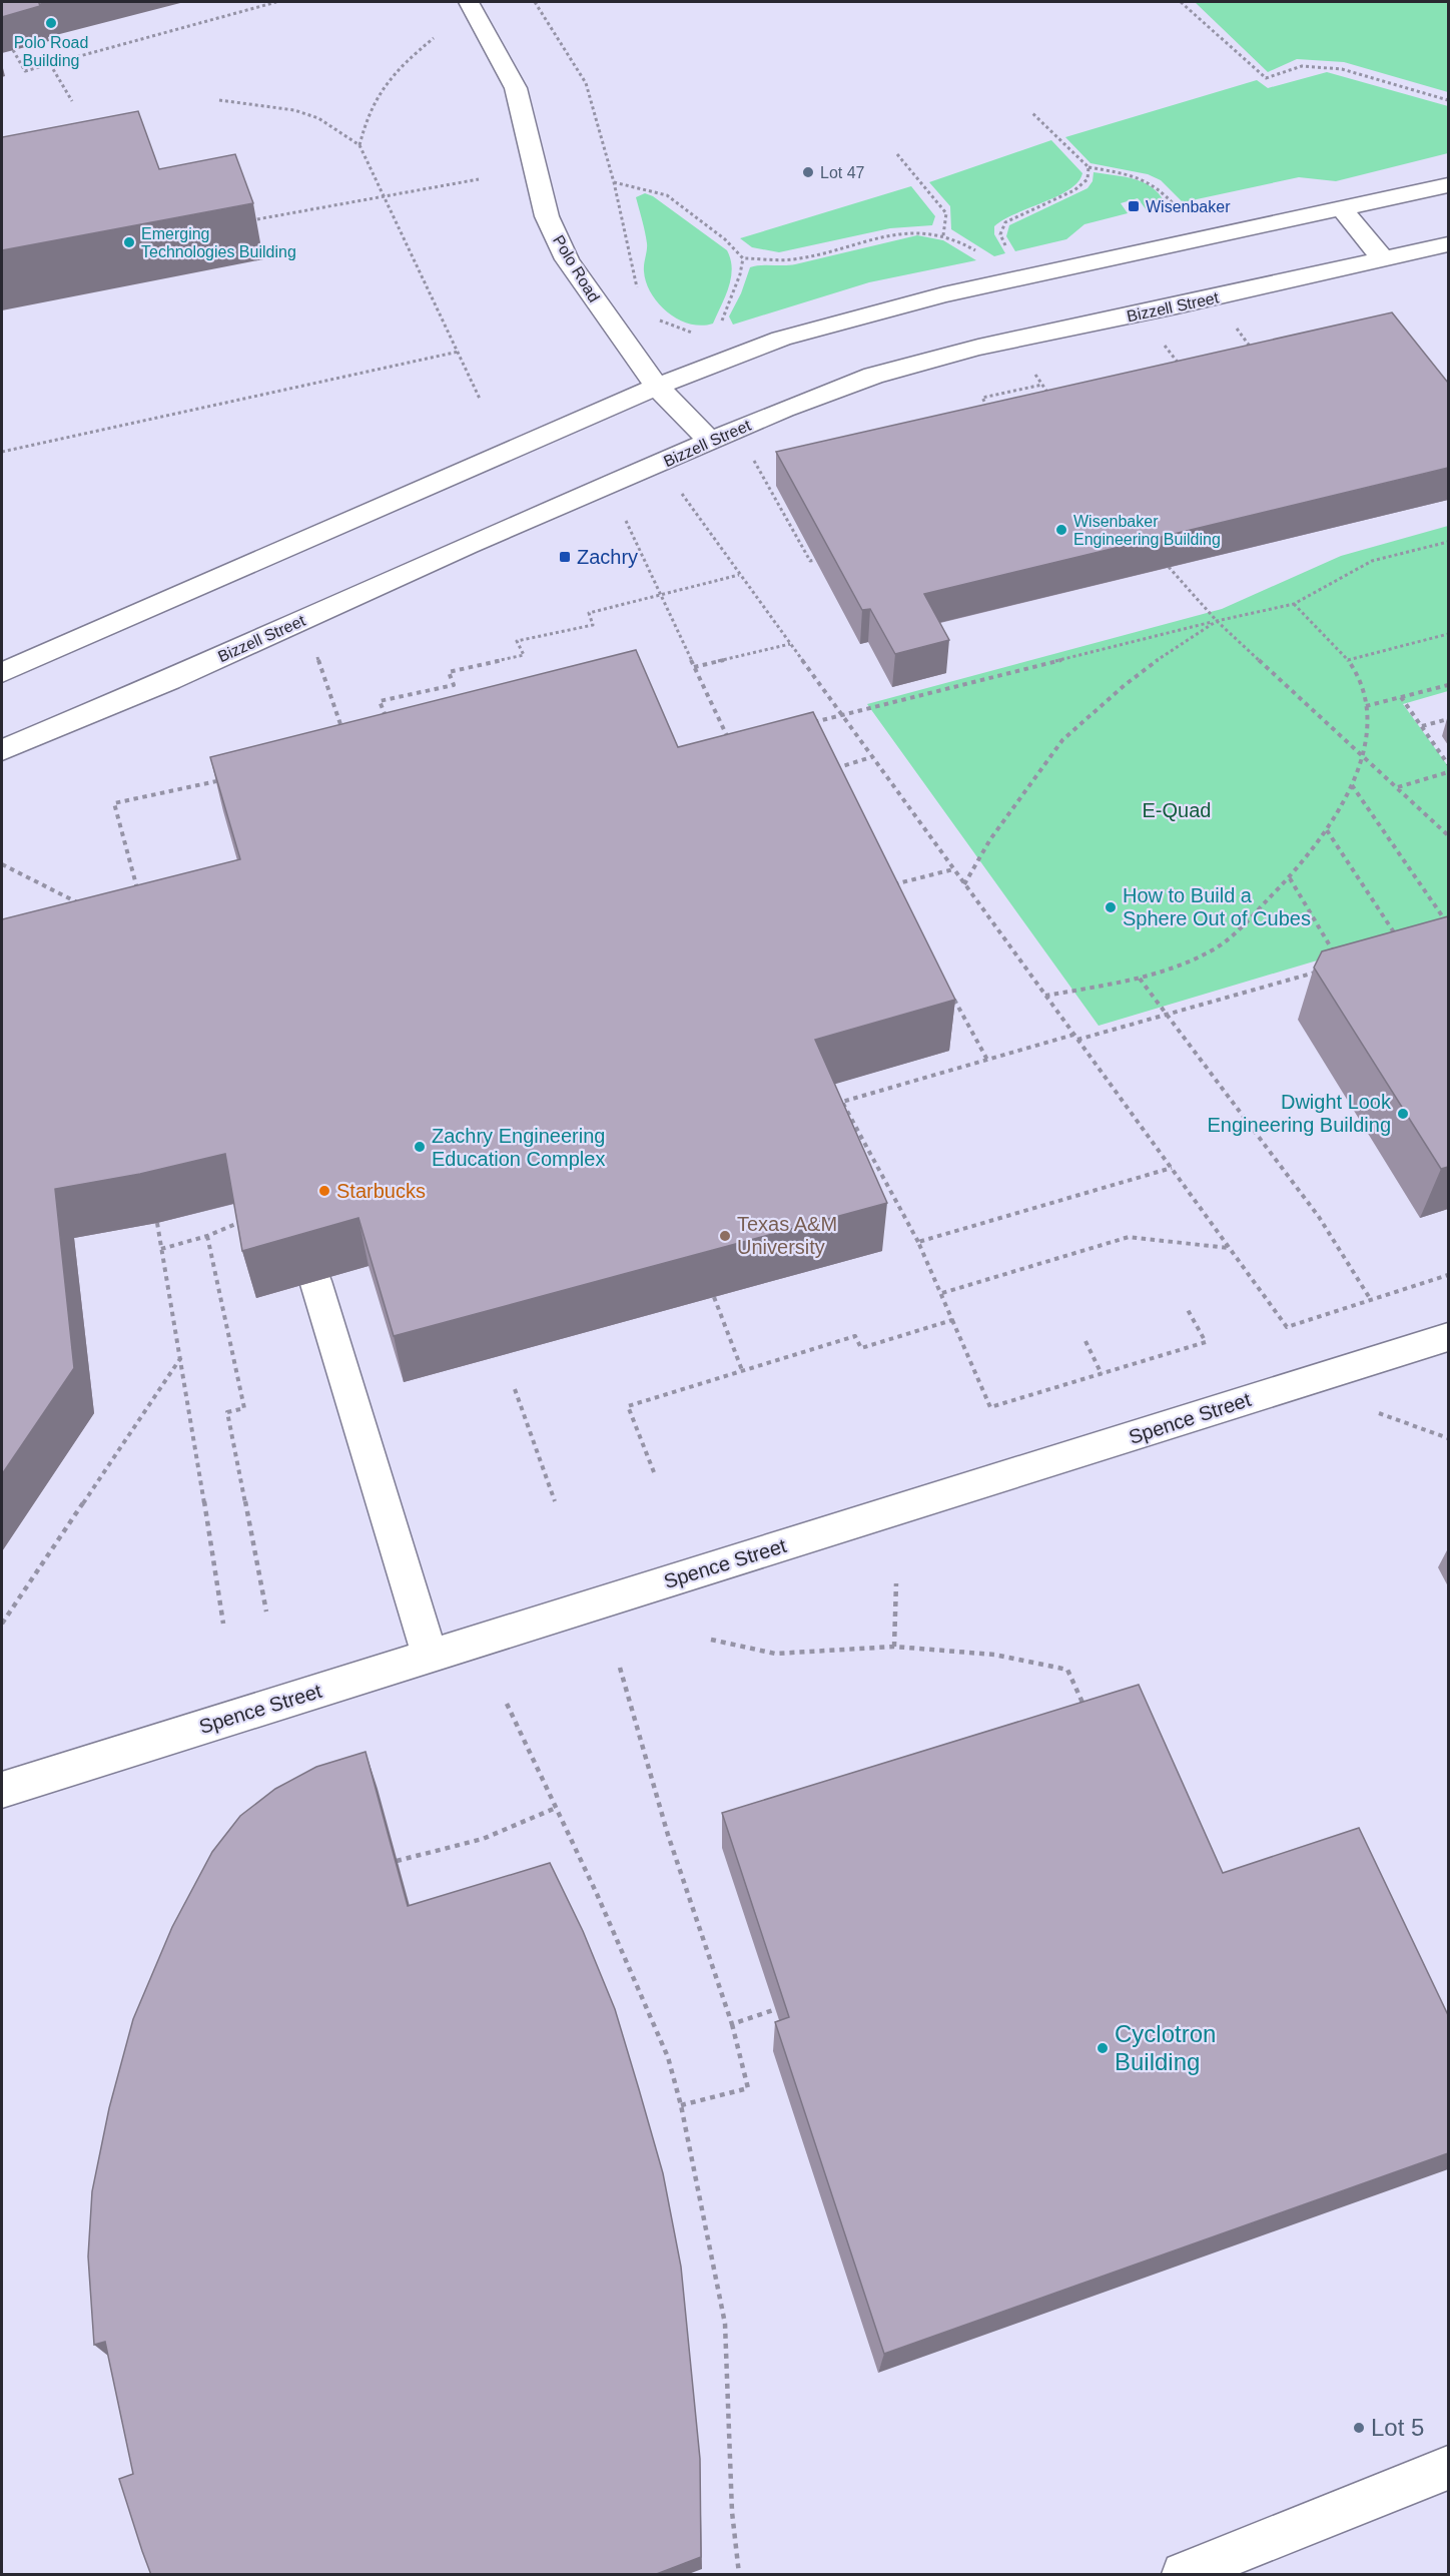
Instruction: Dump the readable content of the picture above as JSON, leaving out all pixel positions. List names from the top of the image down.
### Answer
{
  "streets": {
    "street": ["Polo Road", "Bizzell Street", "Spence Street"]
  },
  "crossings": [
    ["Polo Road", "Bizzell Street"]
  ],
  "parks": ["E-Quad"],
  "places": {
    "other": [
      "Polo Road Building",
      "Lot 47",
      "Emerging Technologies Building",
      "Wisenbaker Engineering Building",
      "How to Build a Sphere Out of Cubes",
      "Dwight Look Engineering Building",
      "Zachry Engineering Education Complex",
      "Starbucks",
      "Texas A&M University",
      "Cyclotron Building",
      "Lot 5"
    ],
    "transit": ["Wisenbaker", "Zachry"]
  }
}
